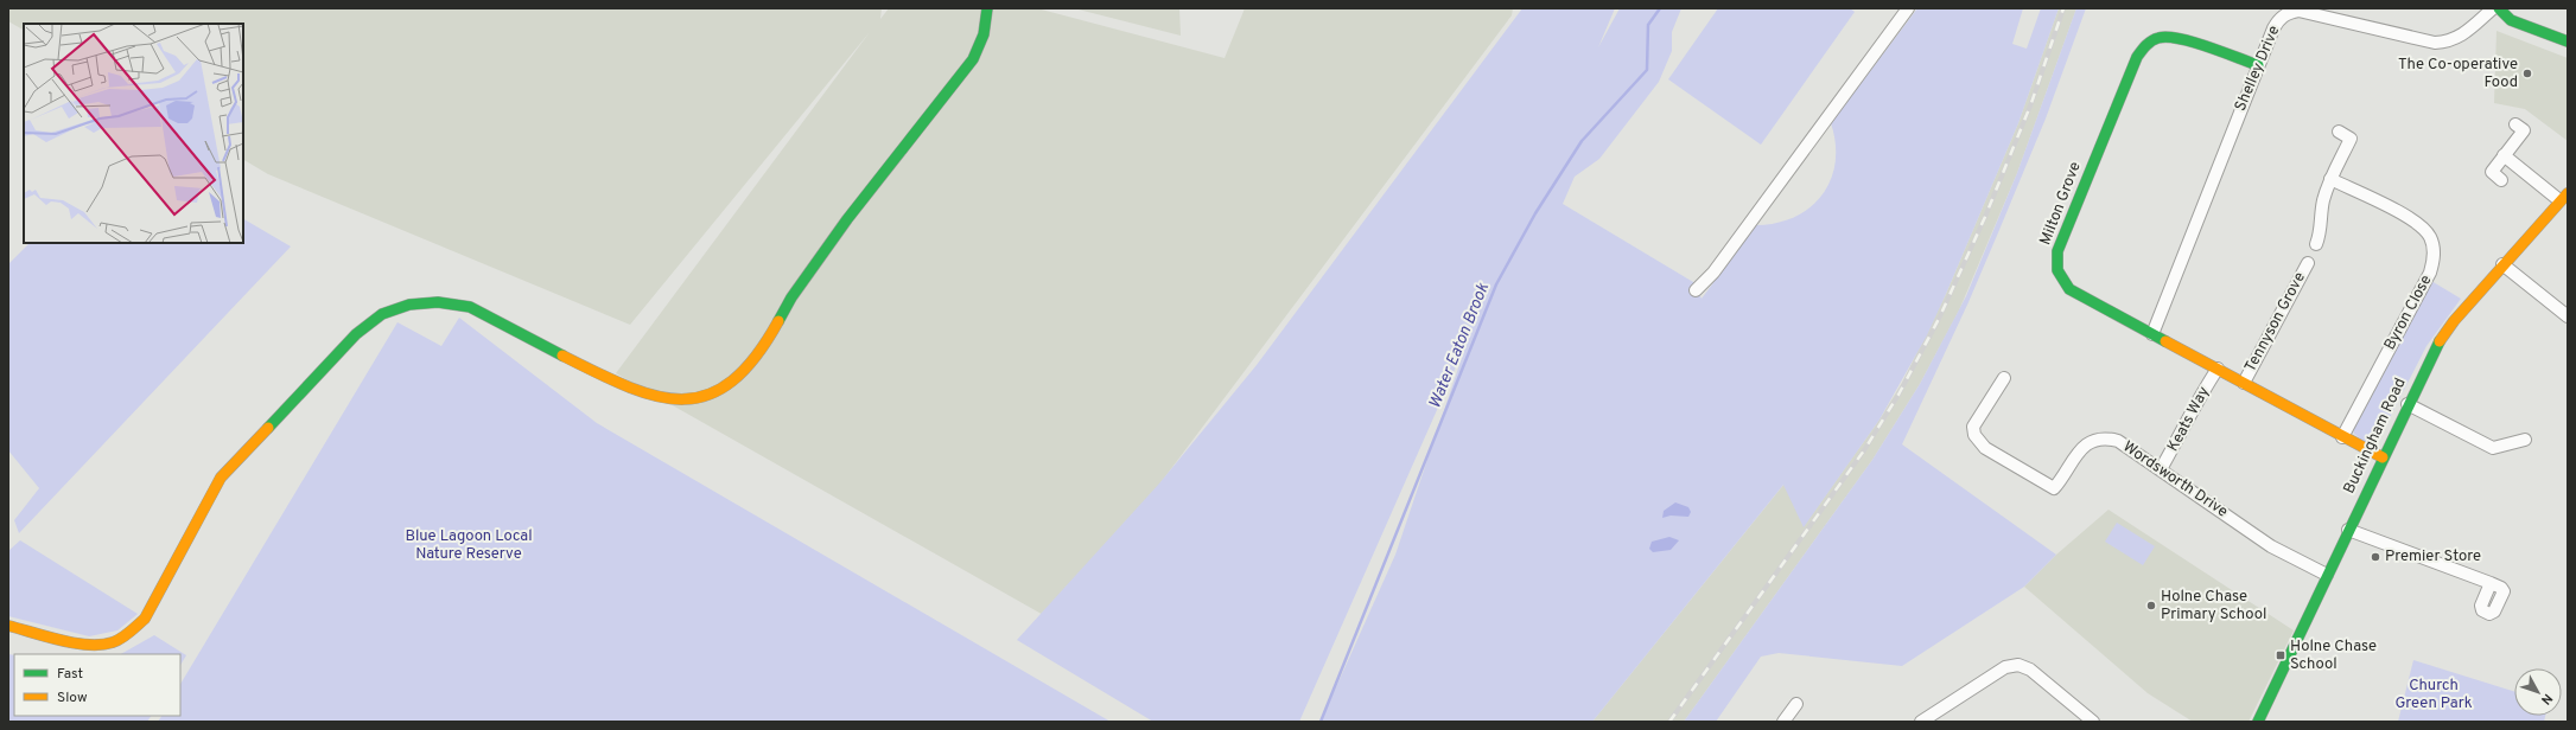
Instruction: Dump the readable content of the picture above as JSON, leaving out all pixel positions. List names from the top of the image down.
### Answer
{
  "streets": {
    "street": [
      "Shelley Drive",
      "Milton Grove",
      "Byron Close",
      "Tennyson Grove",
      "Keats Way",
      "Buckingham Road",
      "Wordsworth Drive"
    ]
  },
  "crossings": [
    ["Shelley Drive", "Milton Grove"],
    ["Milton Grove", "Byron Close"],
    ["Milton Grove", "Tennyson Grove"],
    ["Milton Grove", "Keats Way"],
    ["Milton Grove", "Buckingham Road"],
    ["Keats Way", "Wordsworth Drive"],
    ["Buckingham Road", "Wordsworth Drive"]
  ],
  "water": ["Water Eaton Brook"],
  "parks": ["Blue Lagoon Local Nature Reserve", "Church Green Park"],
  "places": {
    "other": ["The Co-operative Food", "Premier Store", "Holne Chase Primary School"],
    "transit": ["Holne Chase School"]
  },
  "legend": ["Fast", "Slow"],
  "north": "bottom right"
}
